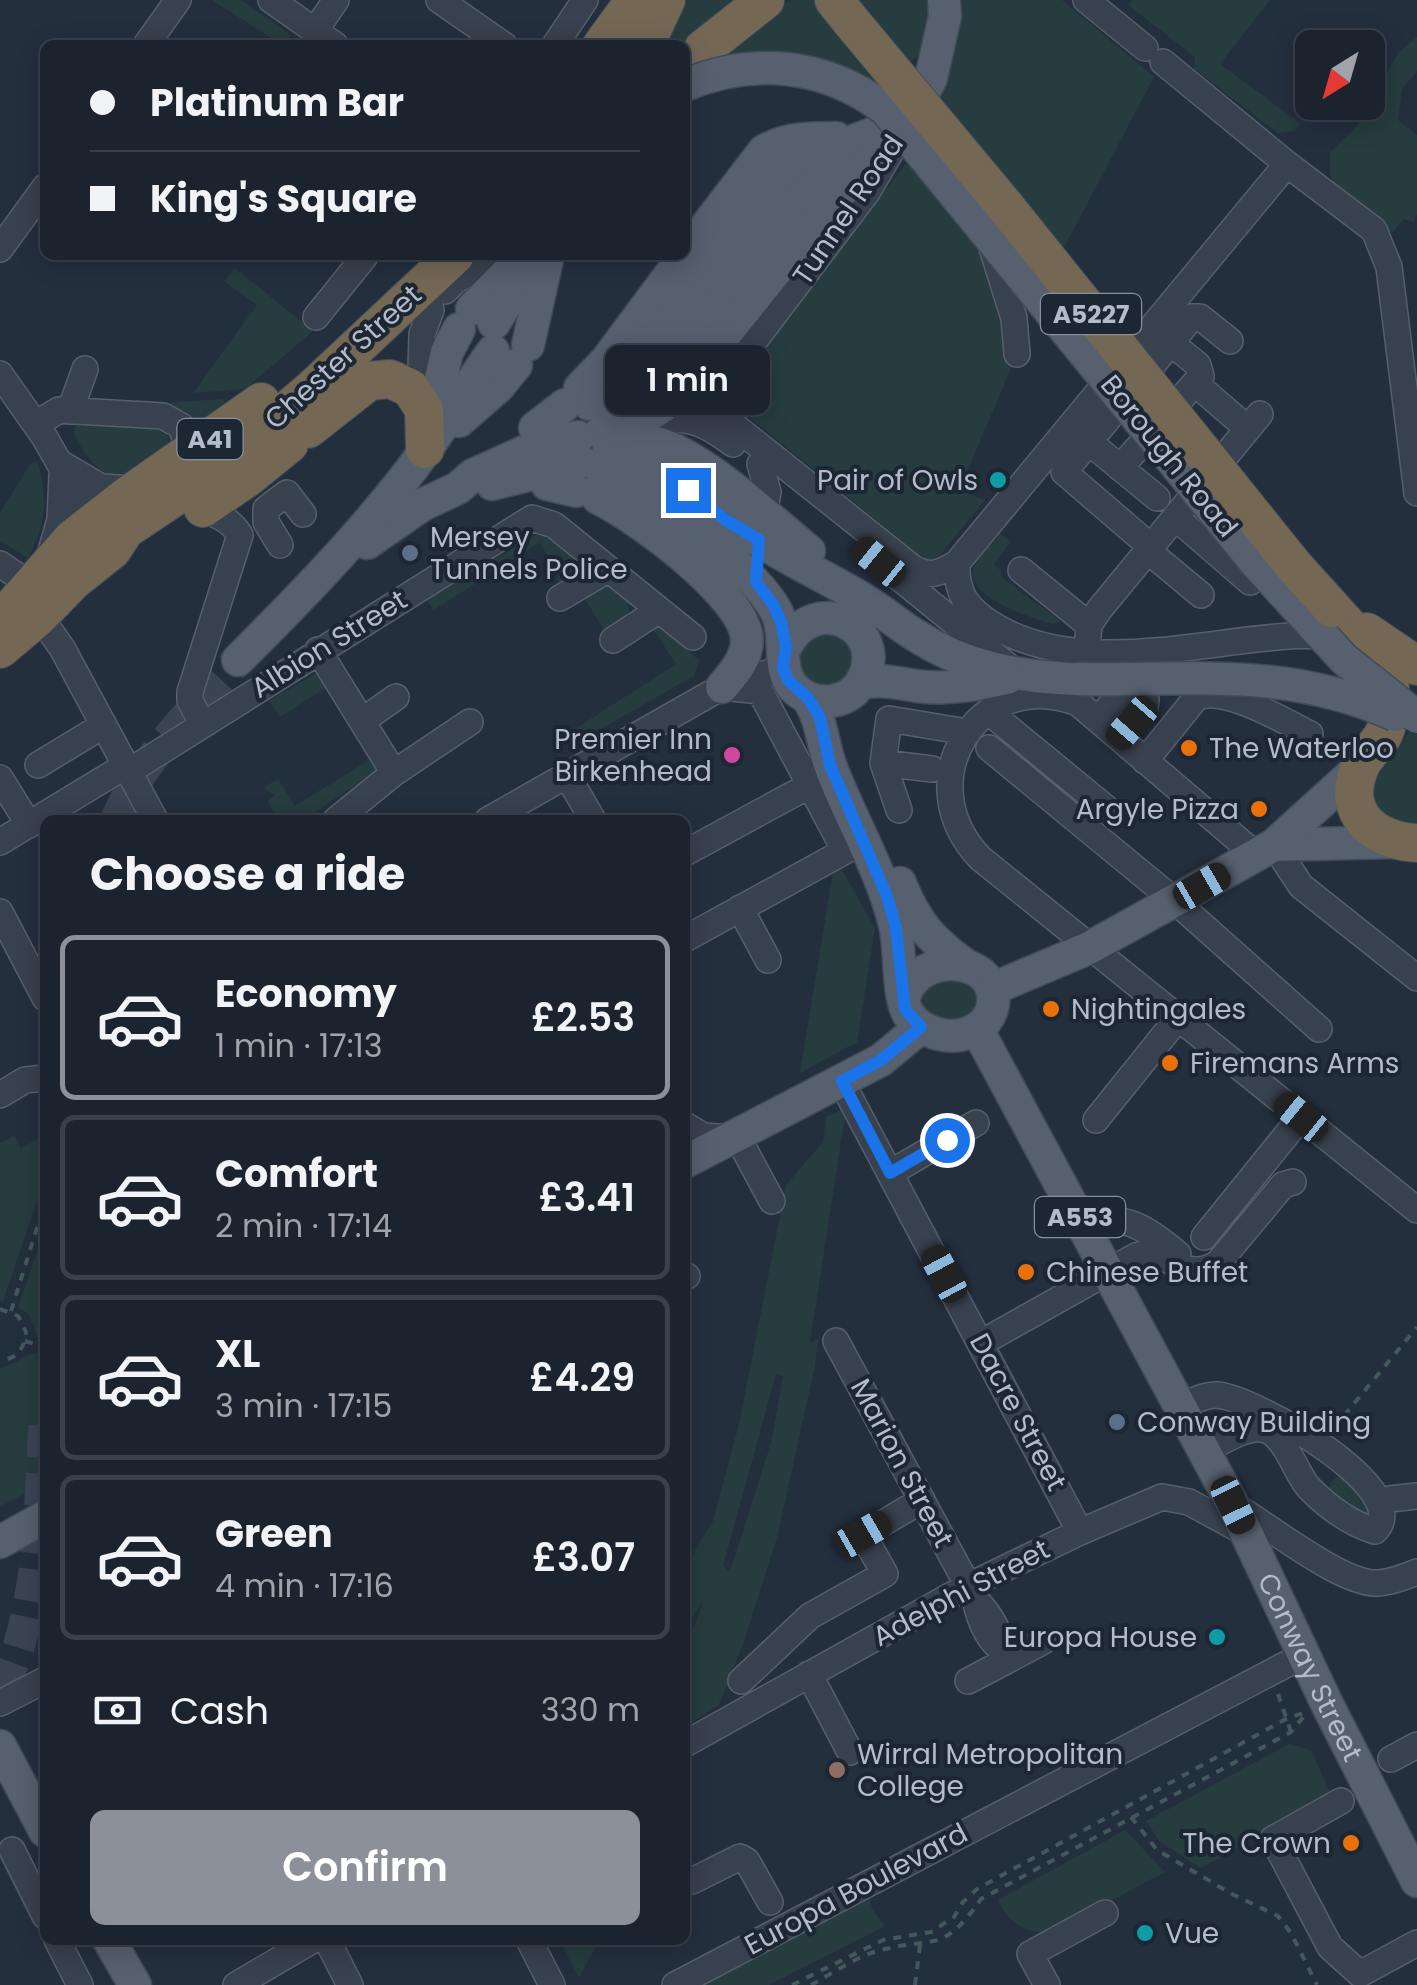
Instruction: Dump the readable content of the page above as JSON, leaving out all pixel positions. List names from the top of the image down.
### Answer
{
  "streets": {
    "highway": [
      "A5227",
      "Chester Street",
      "A41",
      "Borough Road"
    ],
    "main road": ["Tunnel Road", "A553", "Conway Street"],
    "street": [
      "Albion Street",
      "Dacre Street",
      "Marion Street",
      "Adelphi Street",
      "Europa Boulevard"
    ]
  },
  "crossings": [
    ["A5227", "Borough Road"],
    ["Dacre Street", "Adelphi Street"],
    ["Marion Street", "Adelphi Street"],
    ["Adelphi Street", "Conway Street"],
    ["Conway Street", "Europa Boulevard"]
  ],
  "places": [
    "Pair of Owls",
    "Mersey Tunnels Police",
    "The Waterloo",
    "Premier Inn Birkenhead",
    "Argyle Pizza",
    "Nightingales",
    "Firemans Arms",
    "Chinese Buffet",
    "Conway Building",
    "Europa House",
    "Wirral Metropolitan College",
    "The Crown",
    "Vue"
  ],
  "north": "bottom left",
  "page": {
    "banner": ["Platinum Bar", "King's Square"],
    "bubble": "1 min",
    "heading": "Choose a ride",
    "list": [
      {
        "name": "Economy",
        "note": "1 min · 17:13",
        "value": "£2.53"
      },
      {
        "name": "Comfort",
        "note": "2 min · 17:14",
        "value": "£3.41"
      },
      {
        "name": "XL",
        "note": "3 min · 17:15",
        "value": "£4.29"
      },
      {
        "name": "Green",
        "note": "4 min · 17:16",
        "value": "£3.07"
      }
    ],
    "pay": ["Cash", "330 m"],
    "buttons": "Confirm"
  }
}
